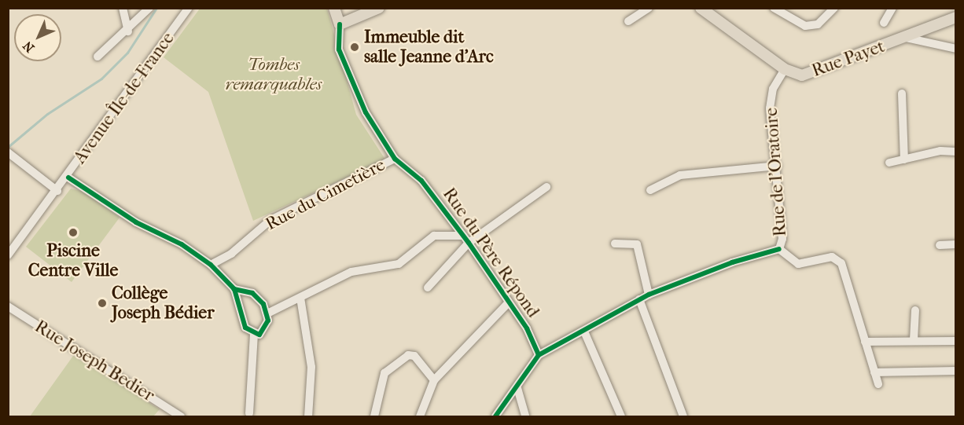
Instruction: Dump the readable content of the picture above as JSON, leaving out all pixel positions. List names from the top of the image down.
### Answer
{
  "streets": {
    "main road": ["Rue Payet", "Rue du Père Répond"],
    "street": [
      "Avenue Île-de-France",
      "Rue de l'Oratoire",
      "Rue du Cimetière",
      "Rue Joseph Bedier"
    ]
  },
  "crossings": [
    ["Rue Payet", "Rue de l'Oratoire"],
    ["Rue du Cimetière", "Rue du Père Répond"]
  ],
  "parks": ["Tombes remarquables"],
  "places": ["Immeuble dit salle Jeanne d'Arc", "Piscine Centre Ville", "Collège Joseph Bédier"],
  "north": "bottom left"
}
